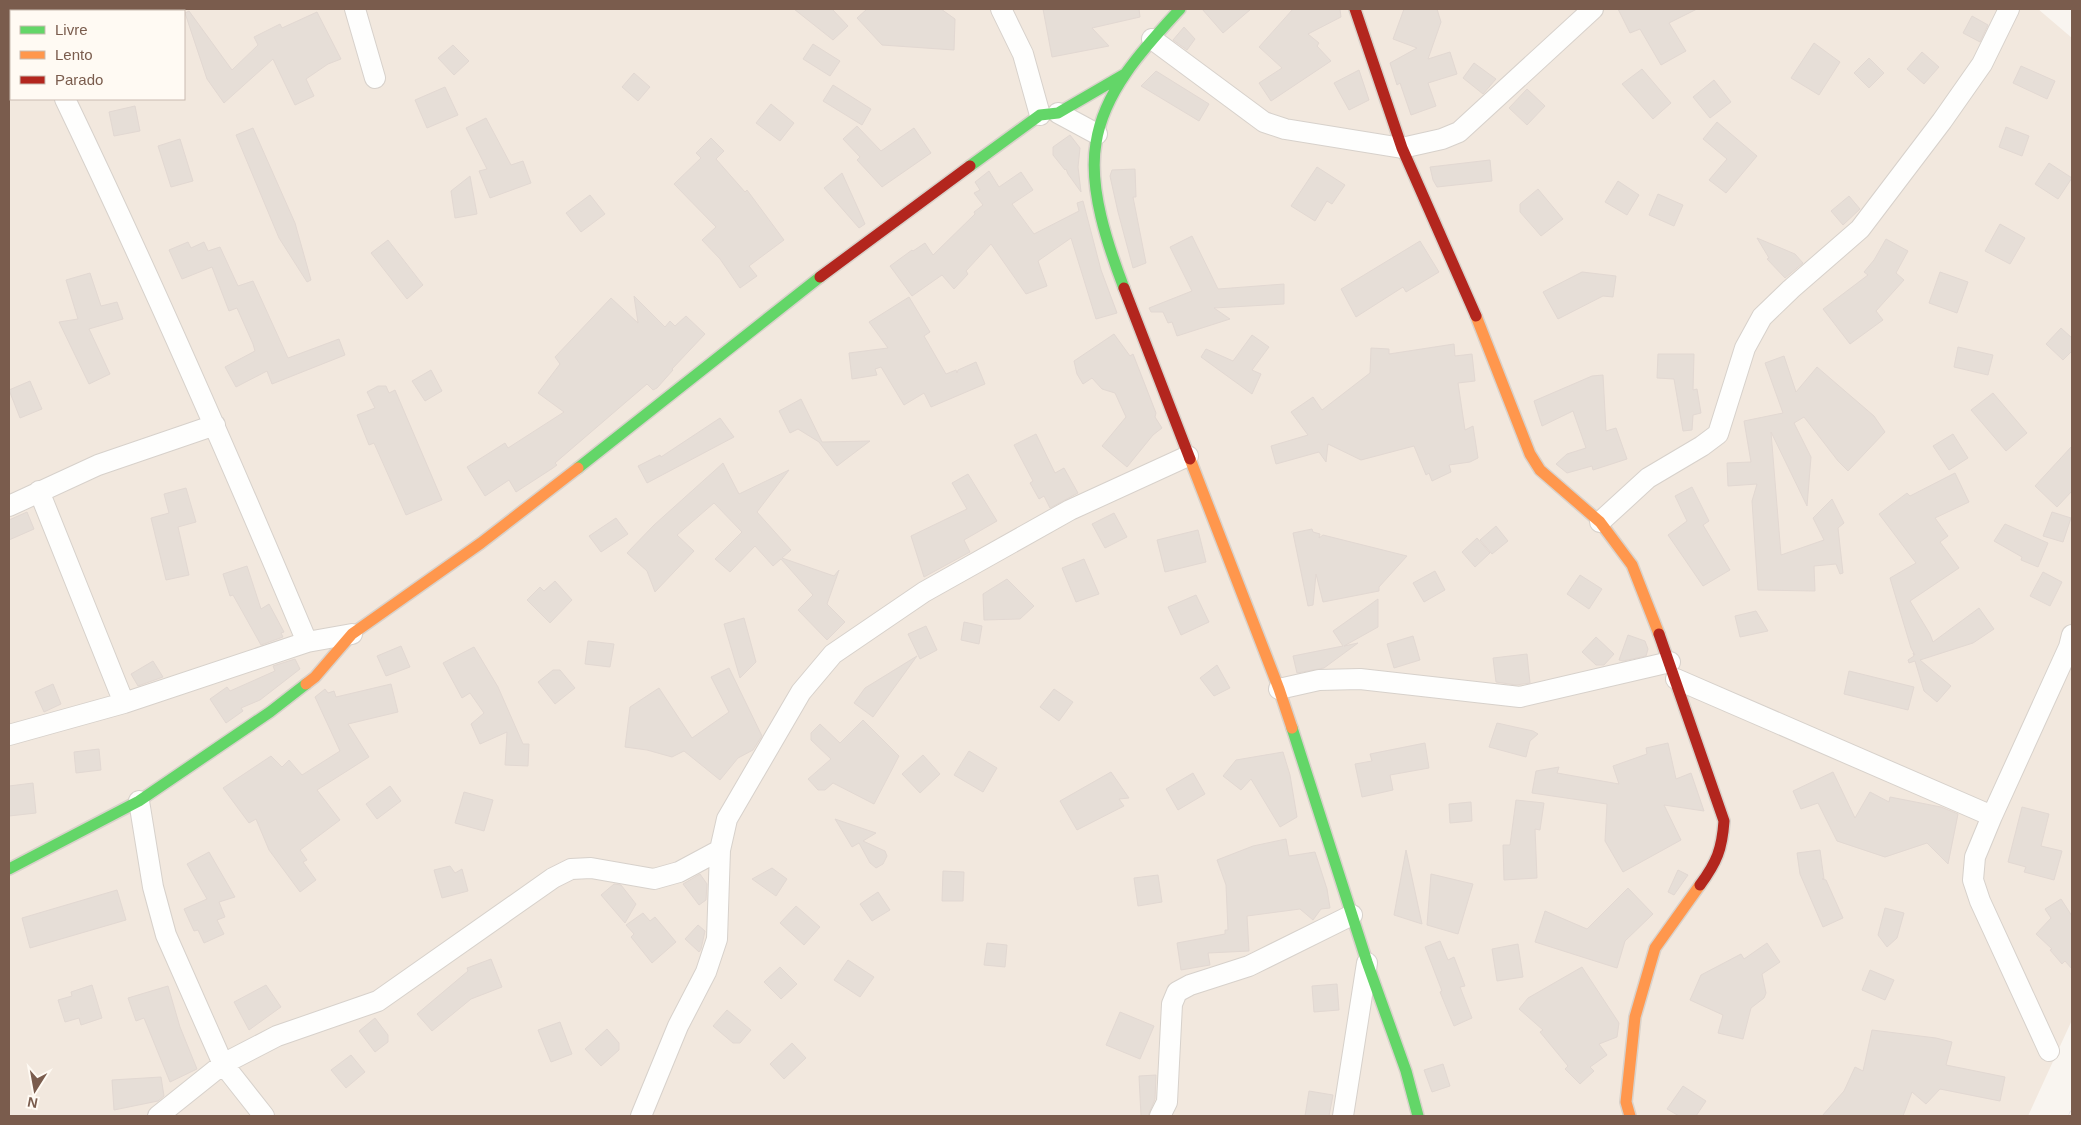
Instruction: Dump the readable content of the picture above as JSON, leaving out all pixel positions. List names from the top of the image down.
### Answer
{
  "legend": ["Livre", "Lento", "Parado"],
  "north": "bottom"
}
